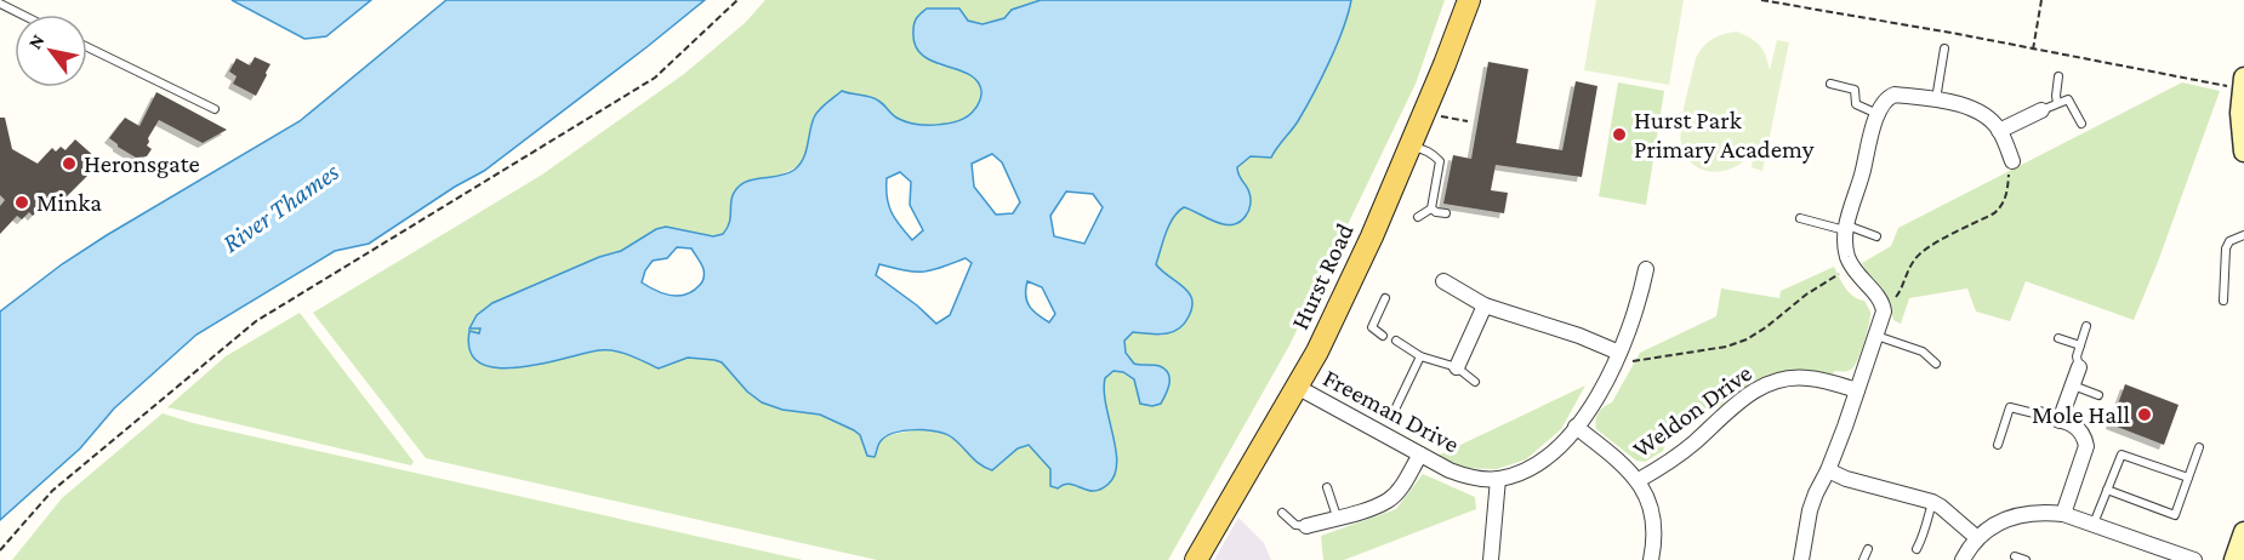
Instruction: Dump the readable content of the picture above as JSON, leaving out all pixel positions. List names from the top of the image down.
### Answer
{
  "streets": {
    "main road": ["Hurst Road"],
    "street": ["Freeman Drive", "Weldon Drive"]
  },
  "crossings": [
    ["Hurst Road", "Freeman Drive"]
  ],
  "water": ["River Thames"],
  "places": [
    "Hurst Park Primary Academy",
    "Heronsgate",
    "Minka",
    "Mole Hall"
  ],
  "north": "top left"
}
